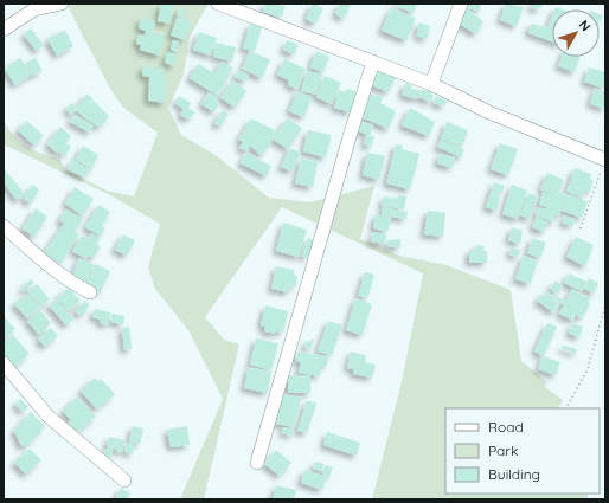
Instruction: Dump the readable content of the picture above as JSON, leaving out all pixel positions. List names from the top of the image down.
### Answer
{
  "legend": ["Road", "Park", "Building"],
  "north": "top right"
}
